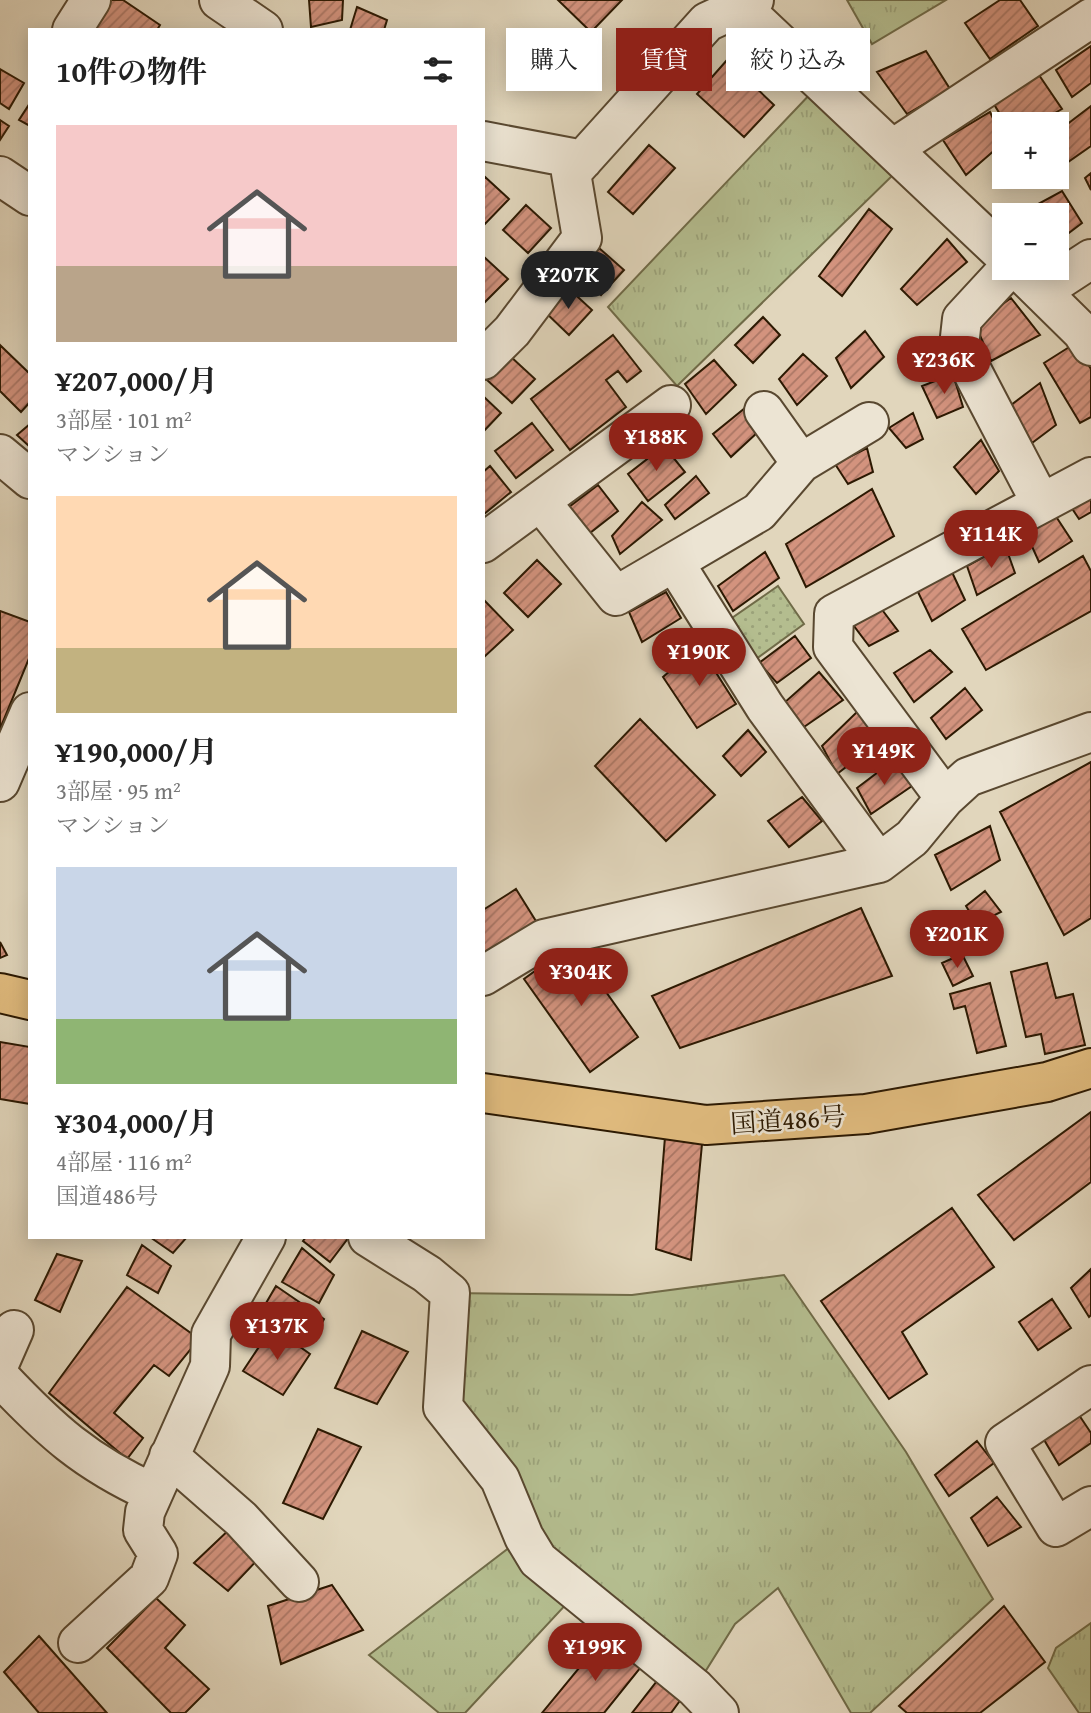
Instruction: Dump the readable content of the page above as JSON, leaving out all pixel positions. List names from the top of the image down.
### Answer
{
  "streets": {
    "highway": ["国道486号"]
  },
  "page": {
    "chip": ["購入", "賃貸", "絞り込み"],
    "heading": "10件の物件",
    "map_buttons": ["+", "−"],
    "list": [
      {
        "name": "¥207,000/月",
        "note": "3部屋 · 101 m² · マンション"
      },
      {
        "name": "¥190,000/月",
        "note": "3部屋 · 95 m² · マンション"
      },
      {
        "name": "¥304,000/月",
        "note": "4部屋 · 116 m² · 国道486号"
      }
    ],
    "price": [
      "¥207K",
      "¥236K",
      "¥188K",
      "¥114K",
      "¥190K",
      "¥149K",
      "¥201K",
      "¥304K",
      "¥137K",
      "¥199K"
    ]
  }
}
